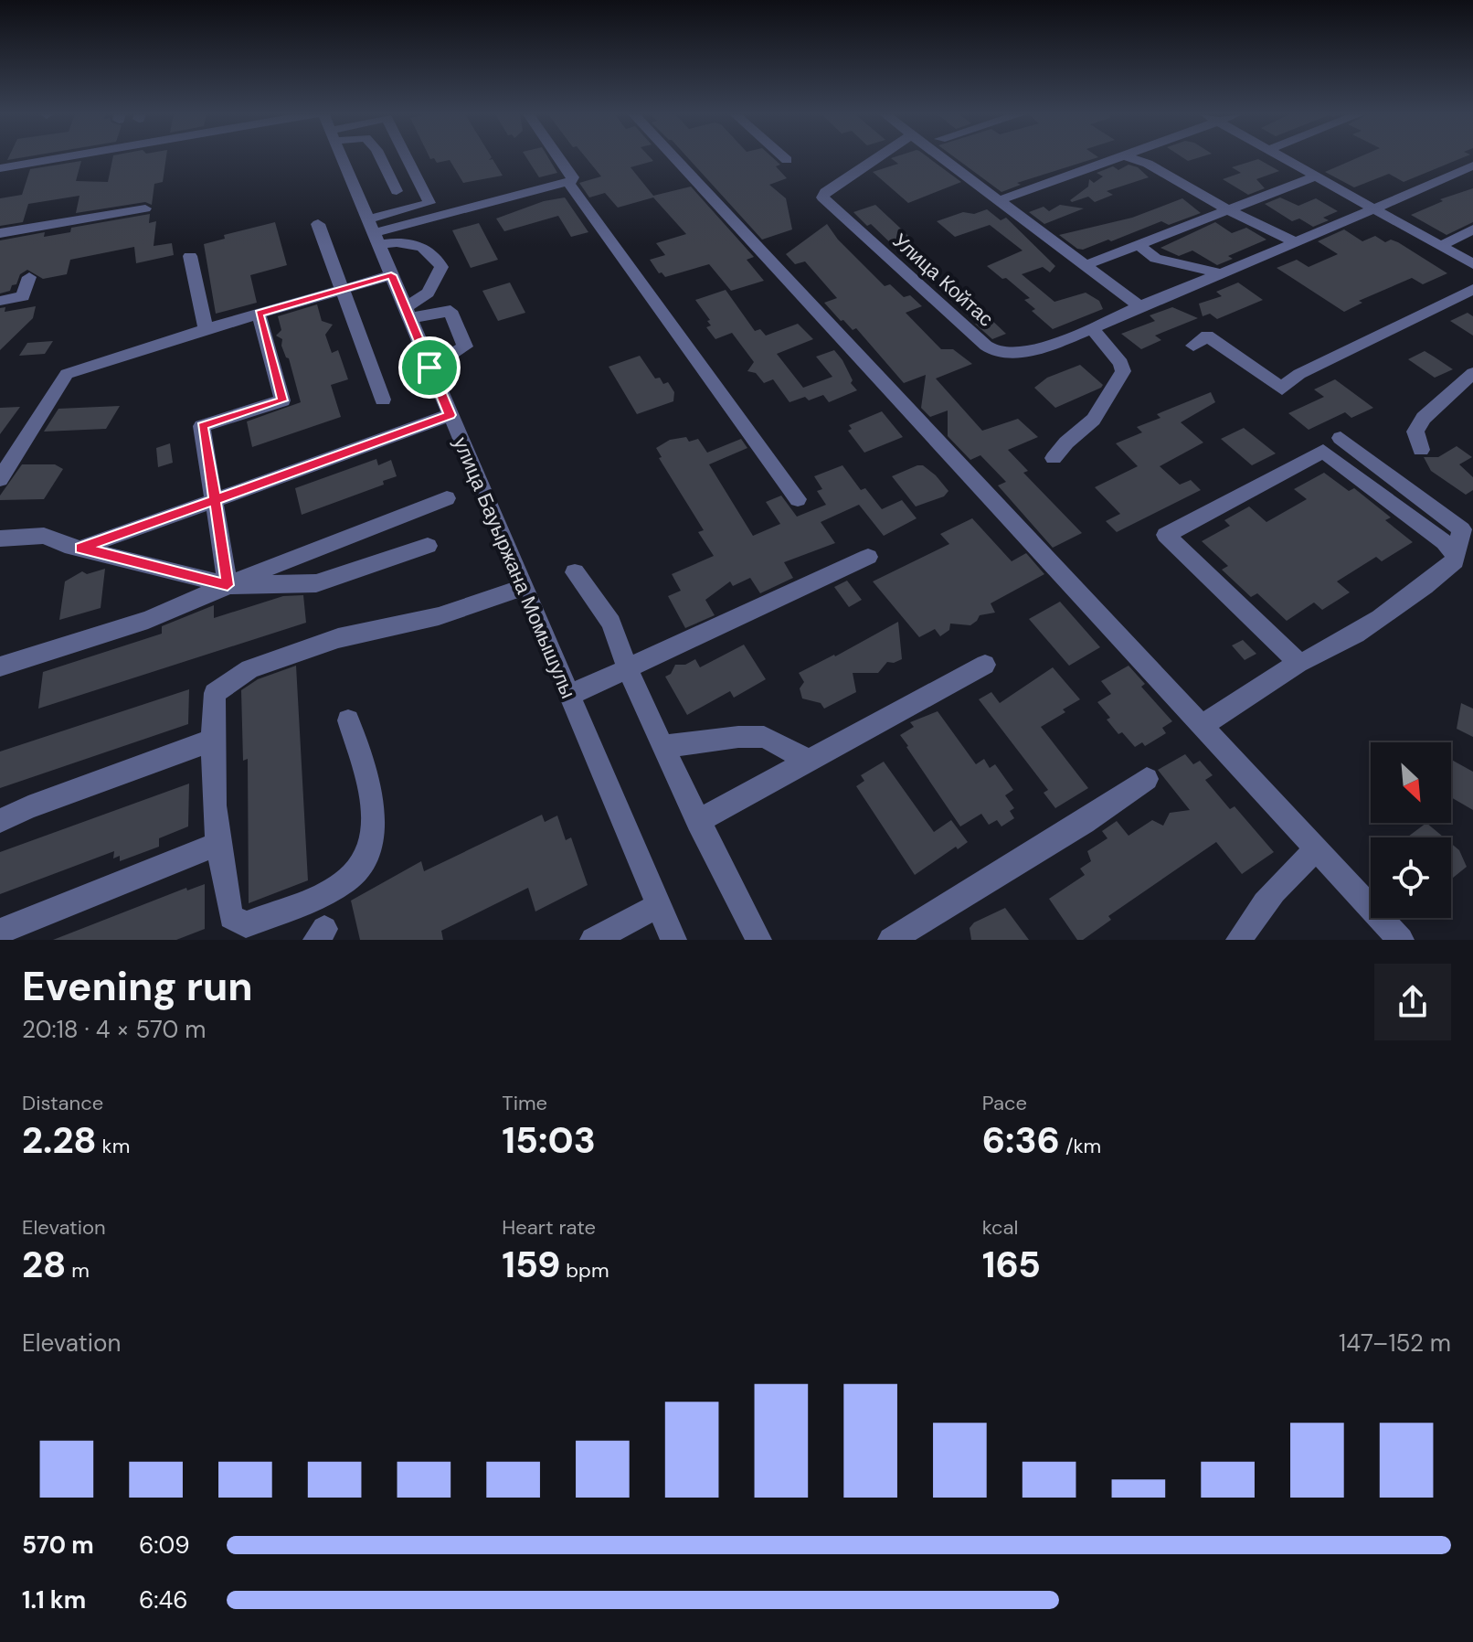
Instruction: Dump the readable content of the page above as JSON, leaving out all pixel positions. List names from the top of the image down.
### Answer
{
  "streets": {
    "street": ["Улица Койтас", "улица Бауыржана Момышулы"]
  },
  "north": "bottom right",
  "page": {
    "heading": ["Evening run", "20:18 · 4 × 570 m"],
    "stats": [
      ["Distance", "2.28 km"],
      ["Time", "15:03"],
      ["Pace", "6:36 /km"],
      ["Elevation", "28 m"],
      ["Heart rate", "159 bpm"],
      ["kcal", "165"]
    ],
    "chart": ["Elevation", "147–152 m"],
    "list": [
      {
        "name": "570 m",
        "note": "6:09"
      },
      {
        "name": "1.1 km",
        "note": "6:46"
      }
    ]
  }
}
